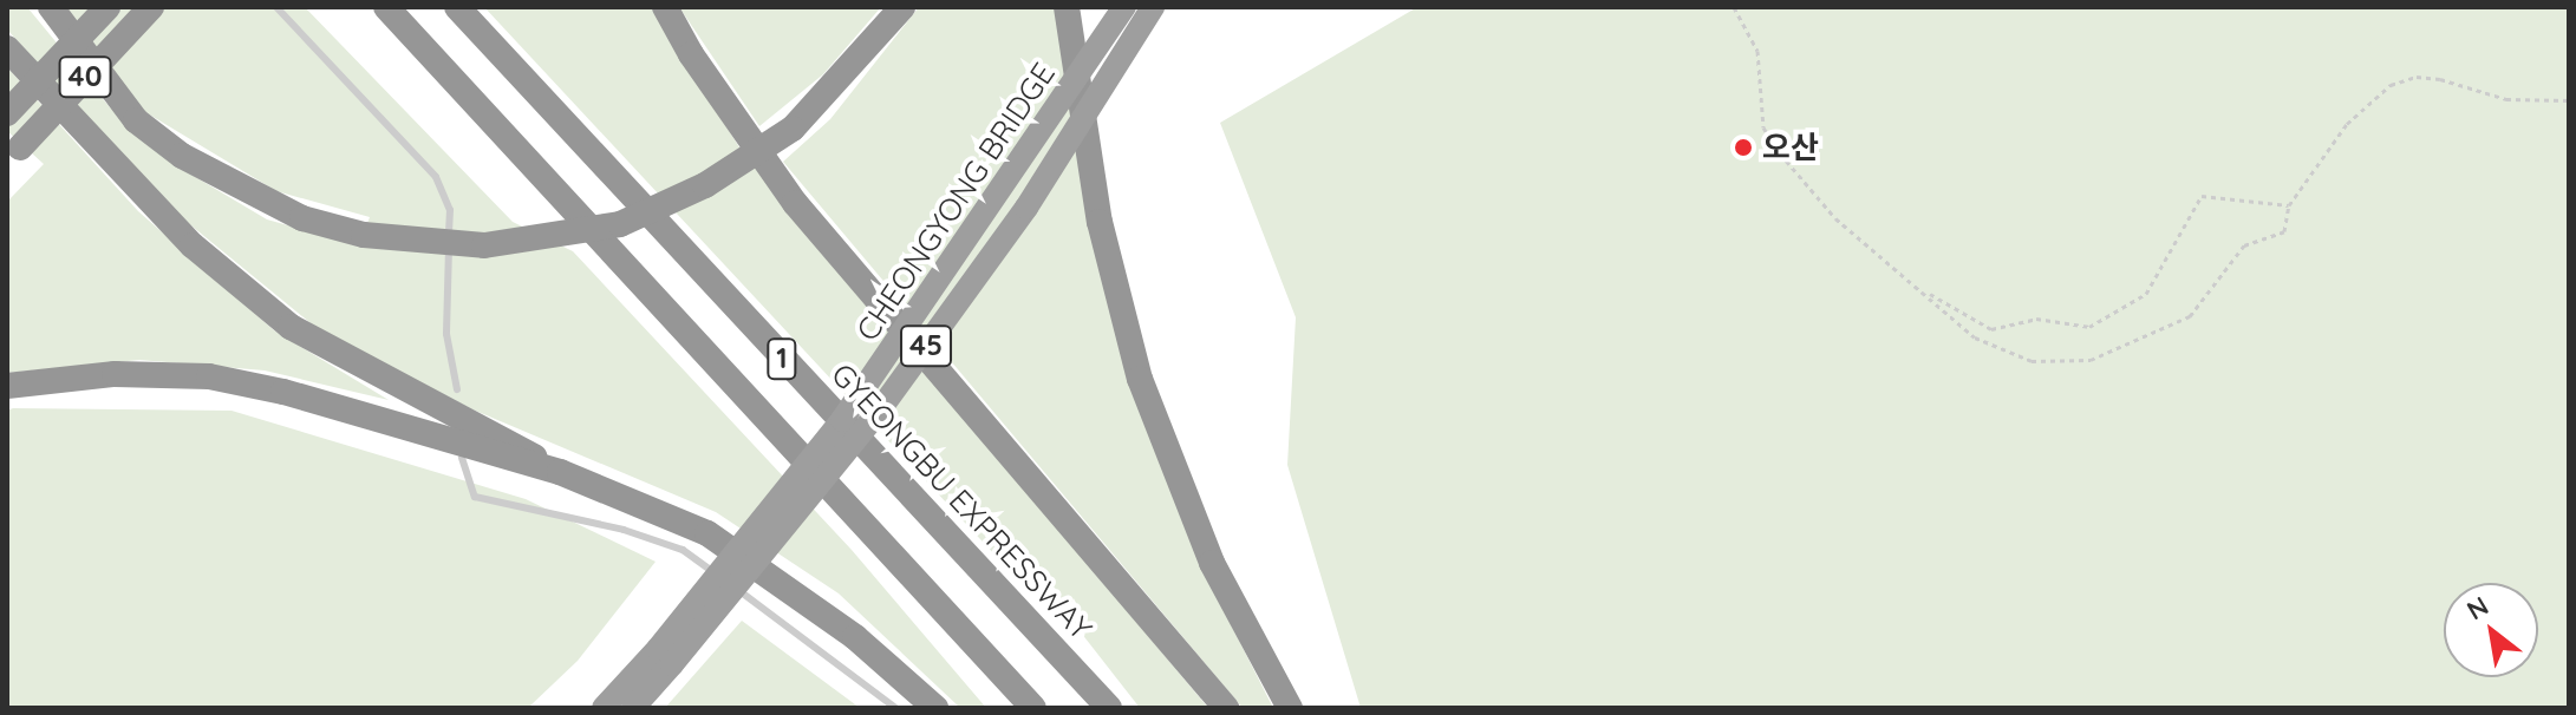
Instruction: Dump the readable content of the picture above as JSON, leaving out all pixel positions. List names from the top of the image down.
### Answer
{
  "streets": {
    "highway": [
      "40",
      "CHEONGYONG BRIDGE",
      "45",
      "1",
      "GYEONGBU EXPRESSWAY"
    ]
  },
  "crossings": [
    ["CHEONGYONG BRIDGE", "45"]
  ],
  "places": ["오산"],
  "north": "top left"
}
